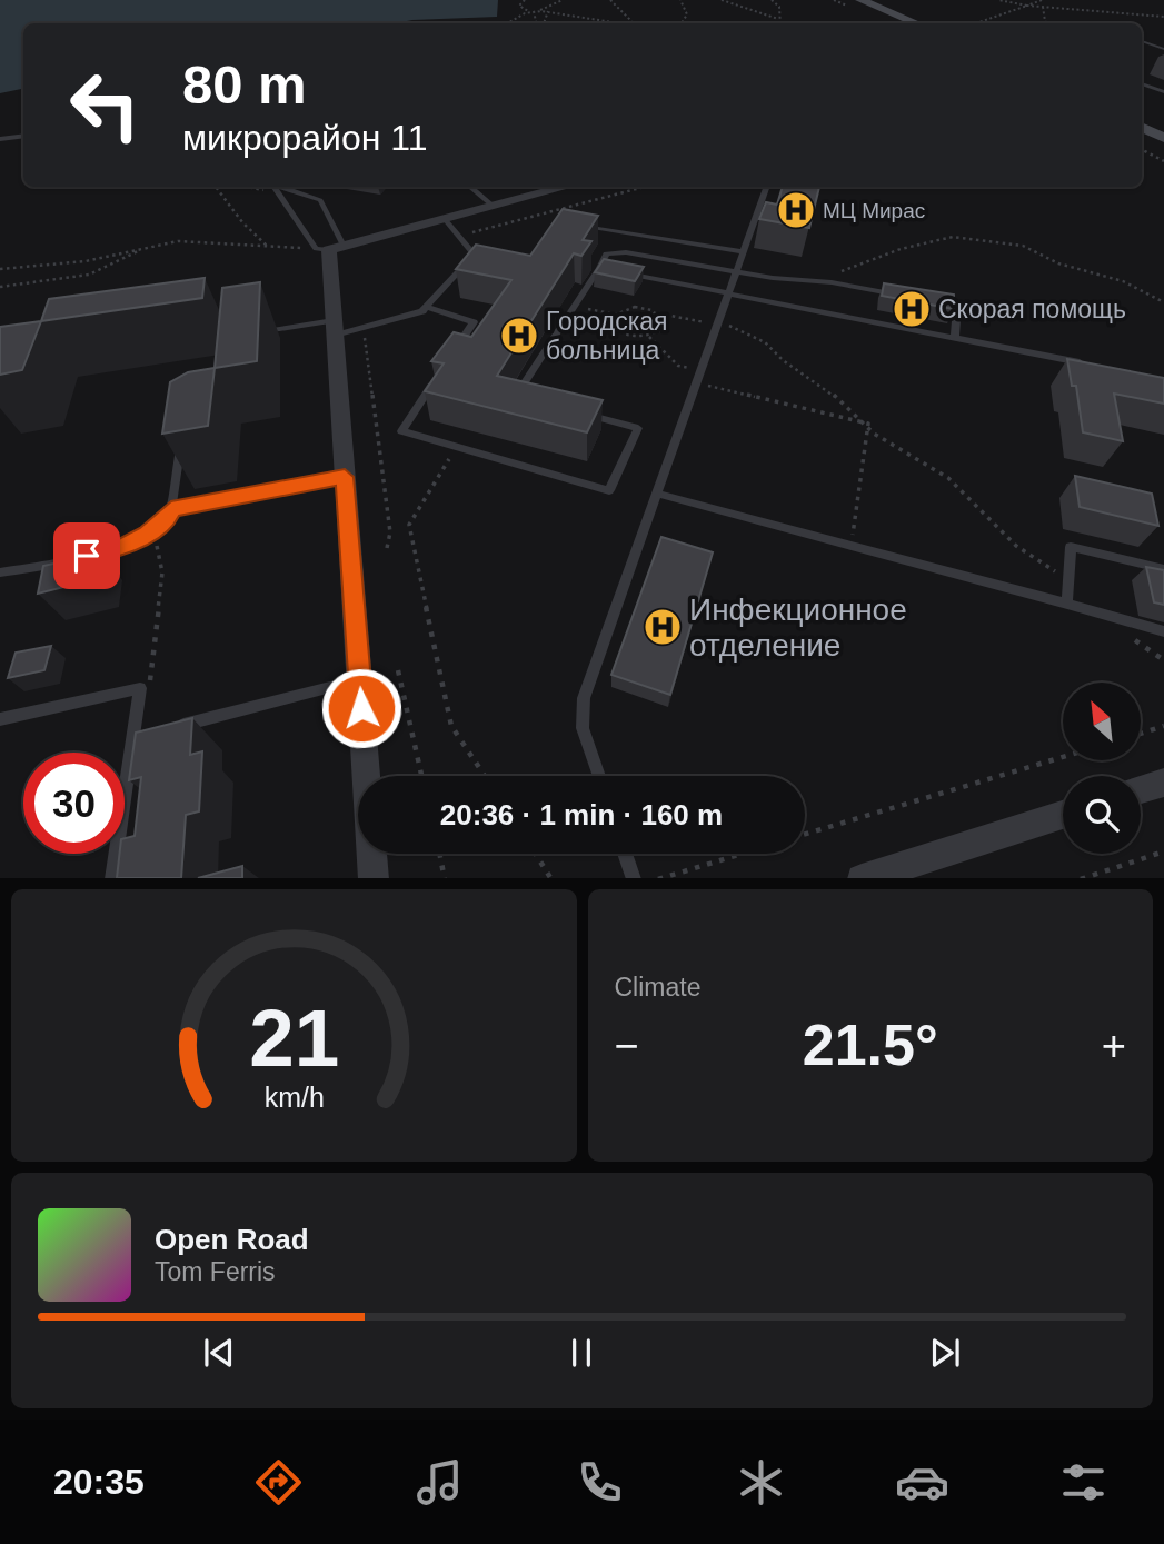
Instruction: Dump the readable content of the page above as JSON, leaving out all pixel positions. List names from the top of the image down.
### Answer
{
  "places": {
    "hospital": [
      "МЦ Мирас",
      "Скорая помощь",
      "Городская больница",
      "Инфекционное отделение"
    ]
  },
  "north": "top left",
  "page": {
    "turn": ["80 m", "микрорайон 11"],
    "limit": "30",
    "trip": "20:36 · 1 min · 160 m",
    "tile": "Climate",
    "heat": ["−", "21.5°", "+"],
    "song": ["Open Road", "Tom Ferris"],
    "tabs": "20:35",
    "gauge": ["21", "km/h"]
  }
}
